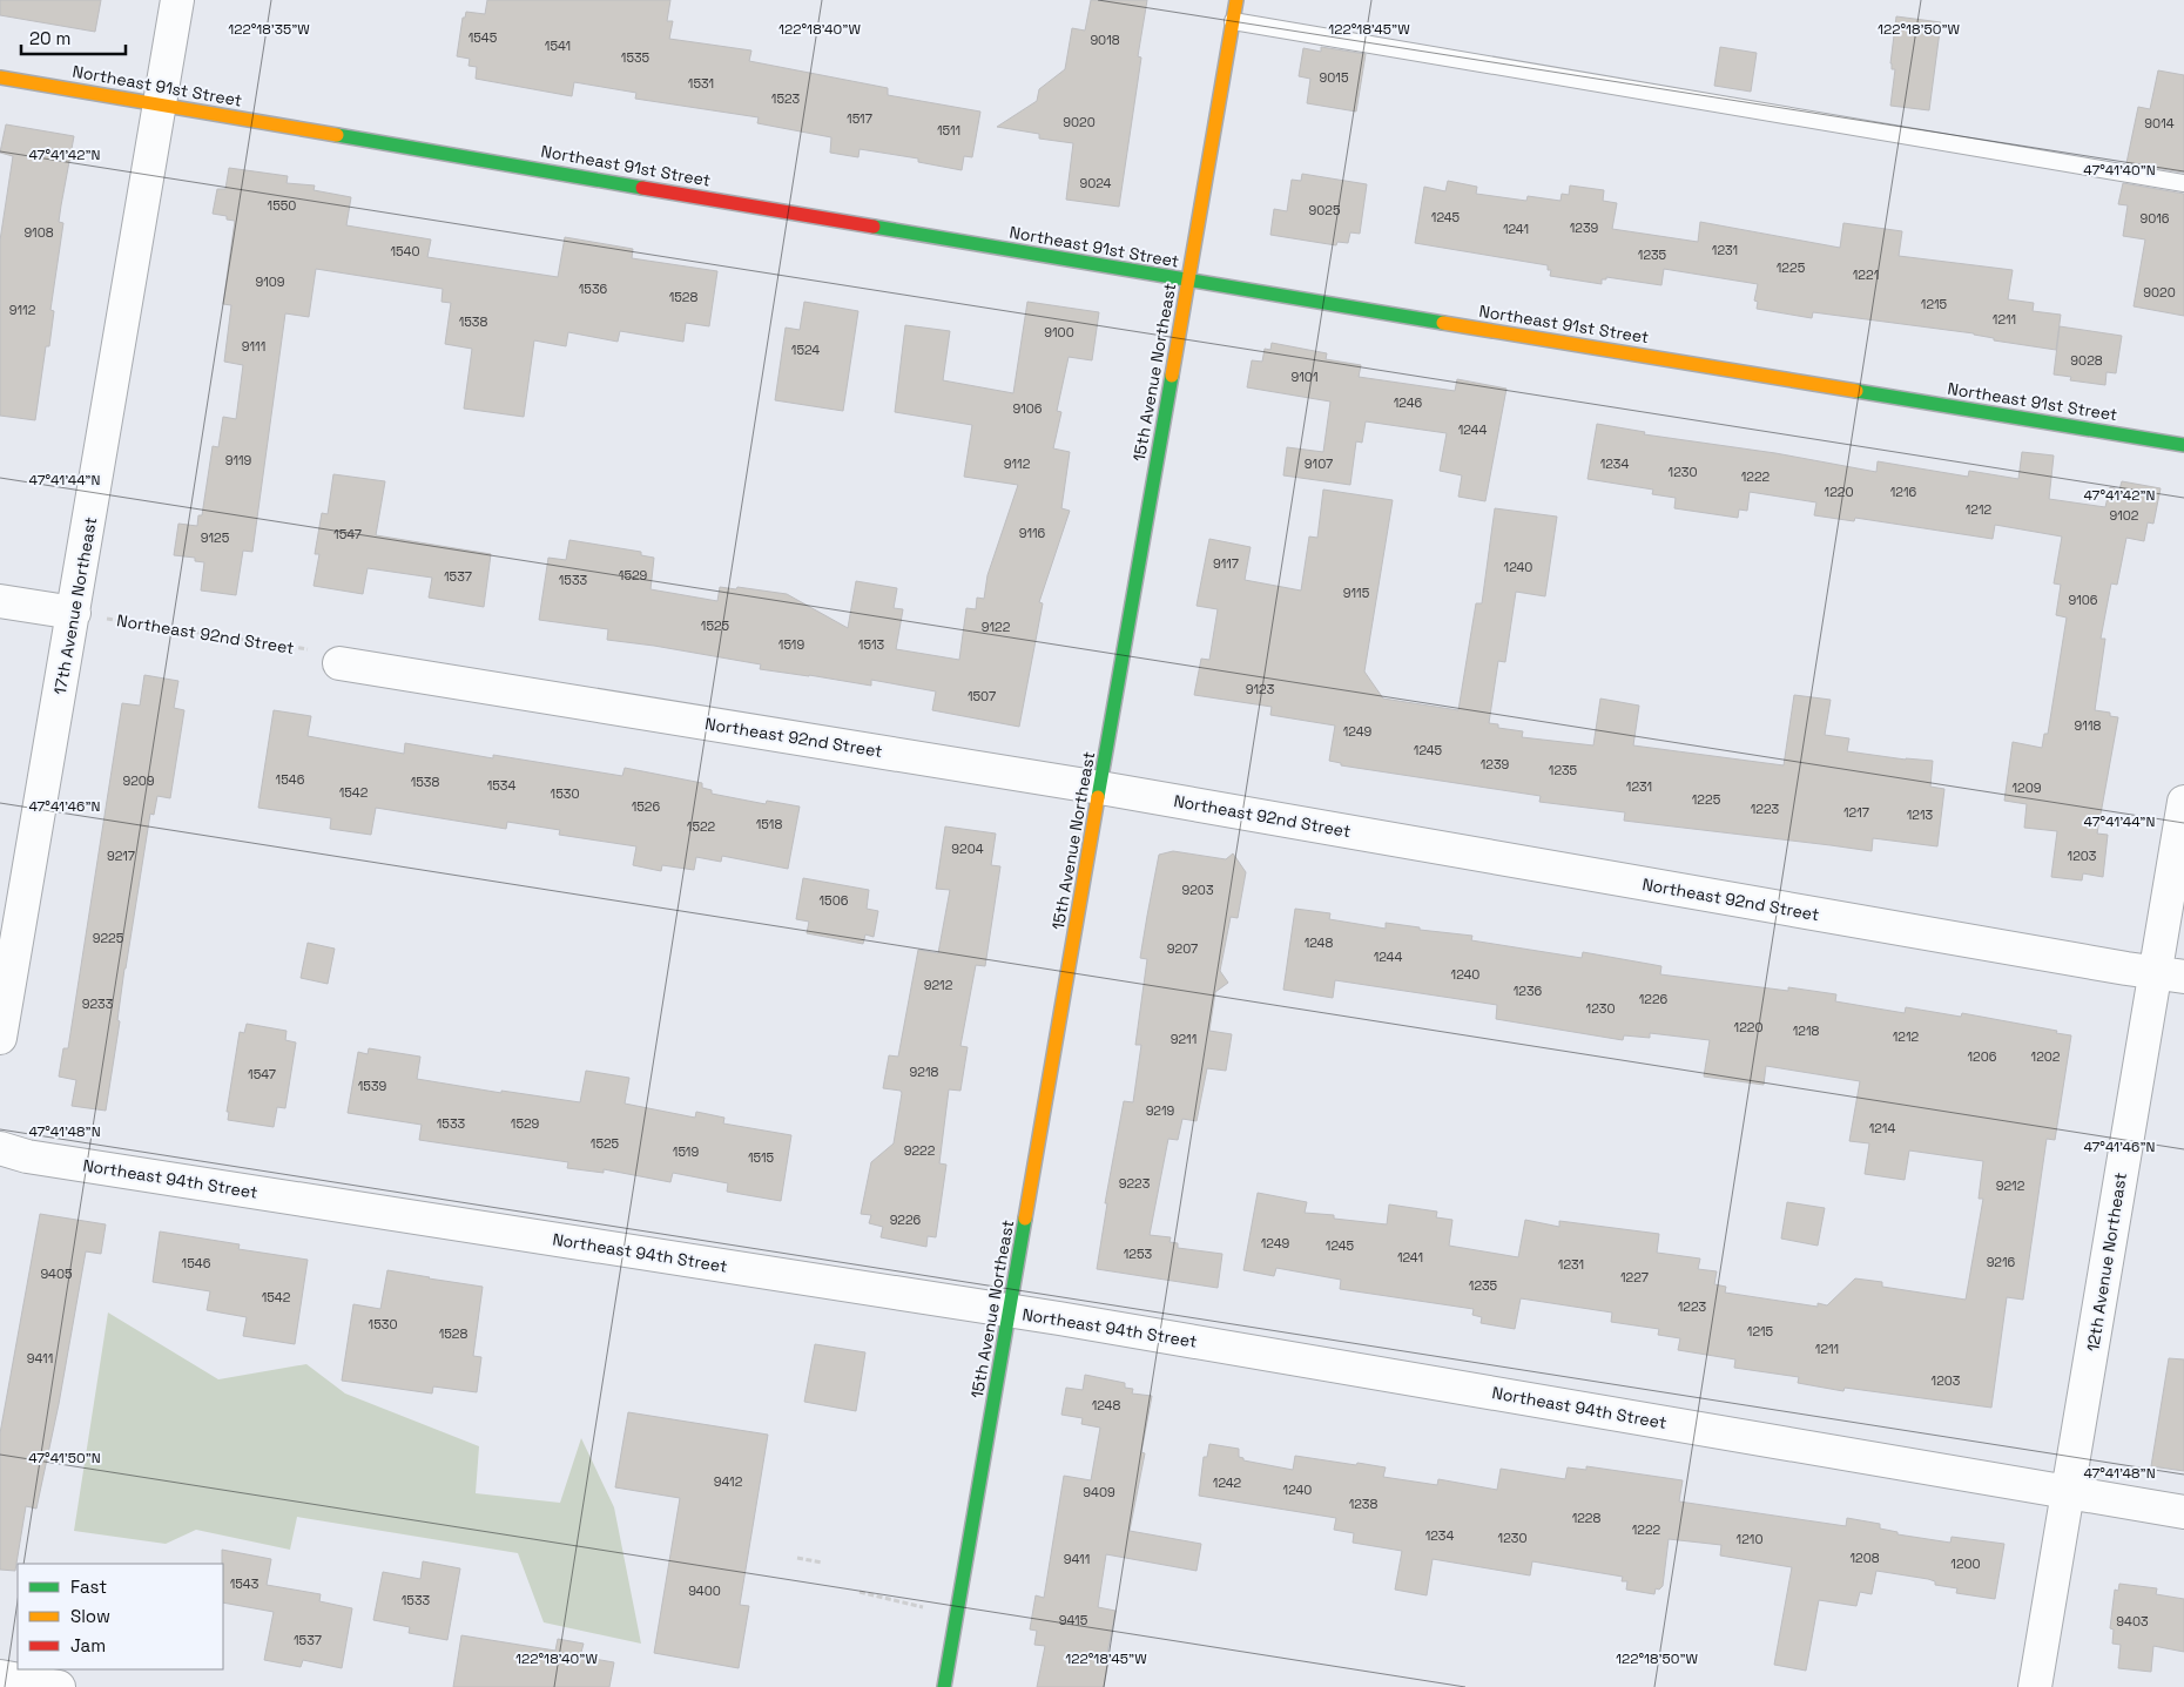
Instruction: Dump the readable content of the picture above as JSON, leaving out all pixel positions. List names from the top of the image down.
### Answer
{
  "streets": {
    "street": [
      "Northeast 91st Street",
      "15th Avenue Northeast",
      "17th Avenue Northeast",
      "Northeast 92nd Street",
      "Northeast 94th Street",
      "12th Avenue Northeast"
    ]
  },
  "crossings": [
    ["Northeast 91st Street", "15th Avenue Northeast"],
    ["Northeast 91st Street", "17th Avenue Northeast"],
    ["15th Avenue Northeast", "Northeast 92nd Street"],
    ["15th Avenue Northeast", "Northeast 94th Street"],
    ["17th Avenue Northeast", "Northeast 92nd Street"],
    ["Northeast 92nd Street", "12th Avenue Northeast"],
    ["Northeast 94th Street", "12th Avenue Northeast"]
  ],
  "house_numbers": [
    "1545",
    "9018",
    "1541",
    "1535",
    "9015",
    "1531",
    "1523",
    "1517",
    "9020",
    "9014",
    "1511",
    "9024",
    "1550",
    "9025",
    "1245",
    "9016",
    "1239",
    "1241",
    "9108",
    "1231",
    "1540",
    "1235",
    "1225",
    "1221",
    "9109",
    "1536",
    "9020",
    "1528",
    "1215",
    "9112",
    "1211",
    "1538",
    "9100",
    "9111",
    "1524",
    "9028",
    "9101",
    "1246",
    "9106",
    "1244",
    "9119",
    "9112",
    "9107",
    "1234",
    "1230",
    "1222",
    "1220",
    "1216",
    "1212",
    "9102",
    "9116",
    "1547",
    "9125",
    "9117",
    "1240",
    "1529",
    "1537",
    "1533",
    "9115",
    "9106",
    "1525",
    "9122",
    "1519",
    "1513",
    "9123",
    "1507",
    "9118",
    "1249",
    "1245",
    "1239",
    "1235",
    "1546",
    "9209",
    "1538",
    "1534",
    "1231",
    "1209",
    "1542",
    "1530",
    "1225",
    "1526",
    "1223",
    "1217",
    "1213",
    "1518",
    "1522",
    "9204",
    "9217",
    "1203",
    "9203",
    "1506",
    "9225",
    "1248",
    "9207",
    "1244",
    "1240",
    "9212",
    "1236",
    "1226",
    "9233",
    "1230",
    "1220",
    "1218",
    "1212",
    "9211",
    "1206",
    "1202",
    "9218",
    "1547",
    "1539",
    "9219",
    "1533",
    "1529",
    "1214",
    "1525",
    "9222",
    "1519",
    "1515",
    "9223",
    "9212",
    "9226",
    "1249",
    "1245",
    "1253",
    "1241",
    "9216",
    "1546",
    "1231",
    "9405",
    "1227",
    "1235",
    "1542",
    "1223",
    "1530",
    "1215",
    "1528",
    "1211",
    "9411",
    "1203",
    "1248",
    "9412",
    "1242",
    "1240",
    "9409",
    "1238",
    "1228",
    "1222",
    "1234",
    "1230",
    "1210",
    "1208",
    "9411",
    "1200",
    "1543",
    "9400",
    "1533",
    "9415",
    "9403",
    "1537"
  ],
  "legend": ["Fast", "Slow", "Jam"],
  "scale_bar": "20 m",
  "coordinates": [
    "122°18'35\"W",
    "122°18'40\"W",
    "122°18'45\"W",
    "122°18'50\"W",
    "47°41'42\"N",
    "47°41'40\"N",
    "47°41'44\"N",
    "47°41'46\"N",
    "47°41'48\"N",
    "47°41'50\"N"
  ]
}
